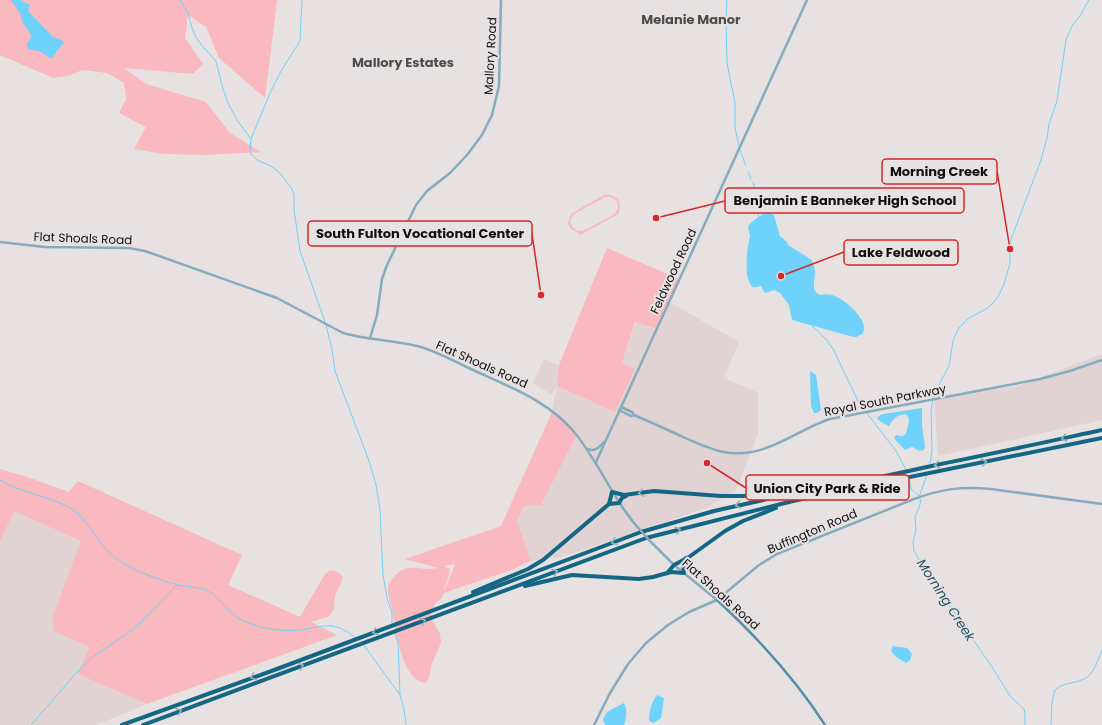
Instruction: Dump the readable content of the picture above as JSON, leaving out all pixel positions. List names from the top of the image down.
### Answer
{
  "streets": {
    "main road": ["Flat Shoals Road"],
    "street": [
      "Mallory Road",
      "Feldwood Road",
      "Royal South Parkway",
      "Buffington Road"
    ]
  },
  "crossings": [
    ["Mallory Road", "Flat Shoals Road"],
    ["Flat Shoals Road", "Feldwood Road"],
    ["Flat Shoals Road", "Buffington Road"],
    ["Feldwood Road", "Royal South Parkway"]
  ],
  "districts": ["Melanie Manor", "Mallory Estates"],
  "water": ["Morning Creek"],
  "places": [
    "Benjamin E Banneker High School",
    "Morning Creek",
    "Lake Feldwood",
    "South Fulton Vocational Center",
    "Union City Park & Ride"
  ]
}
